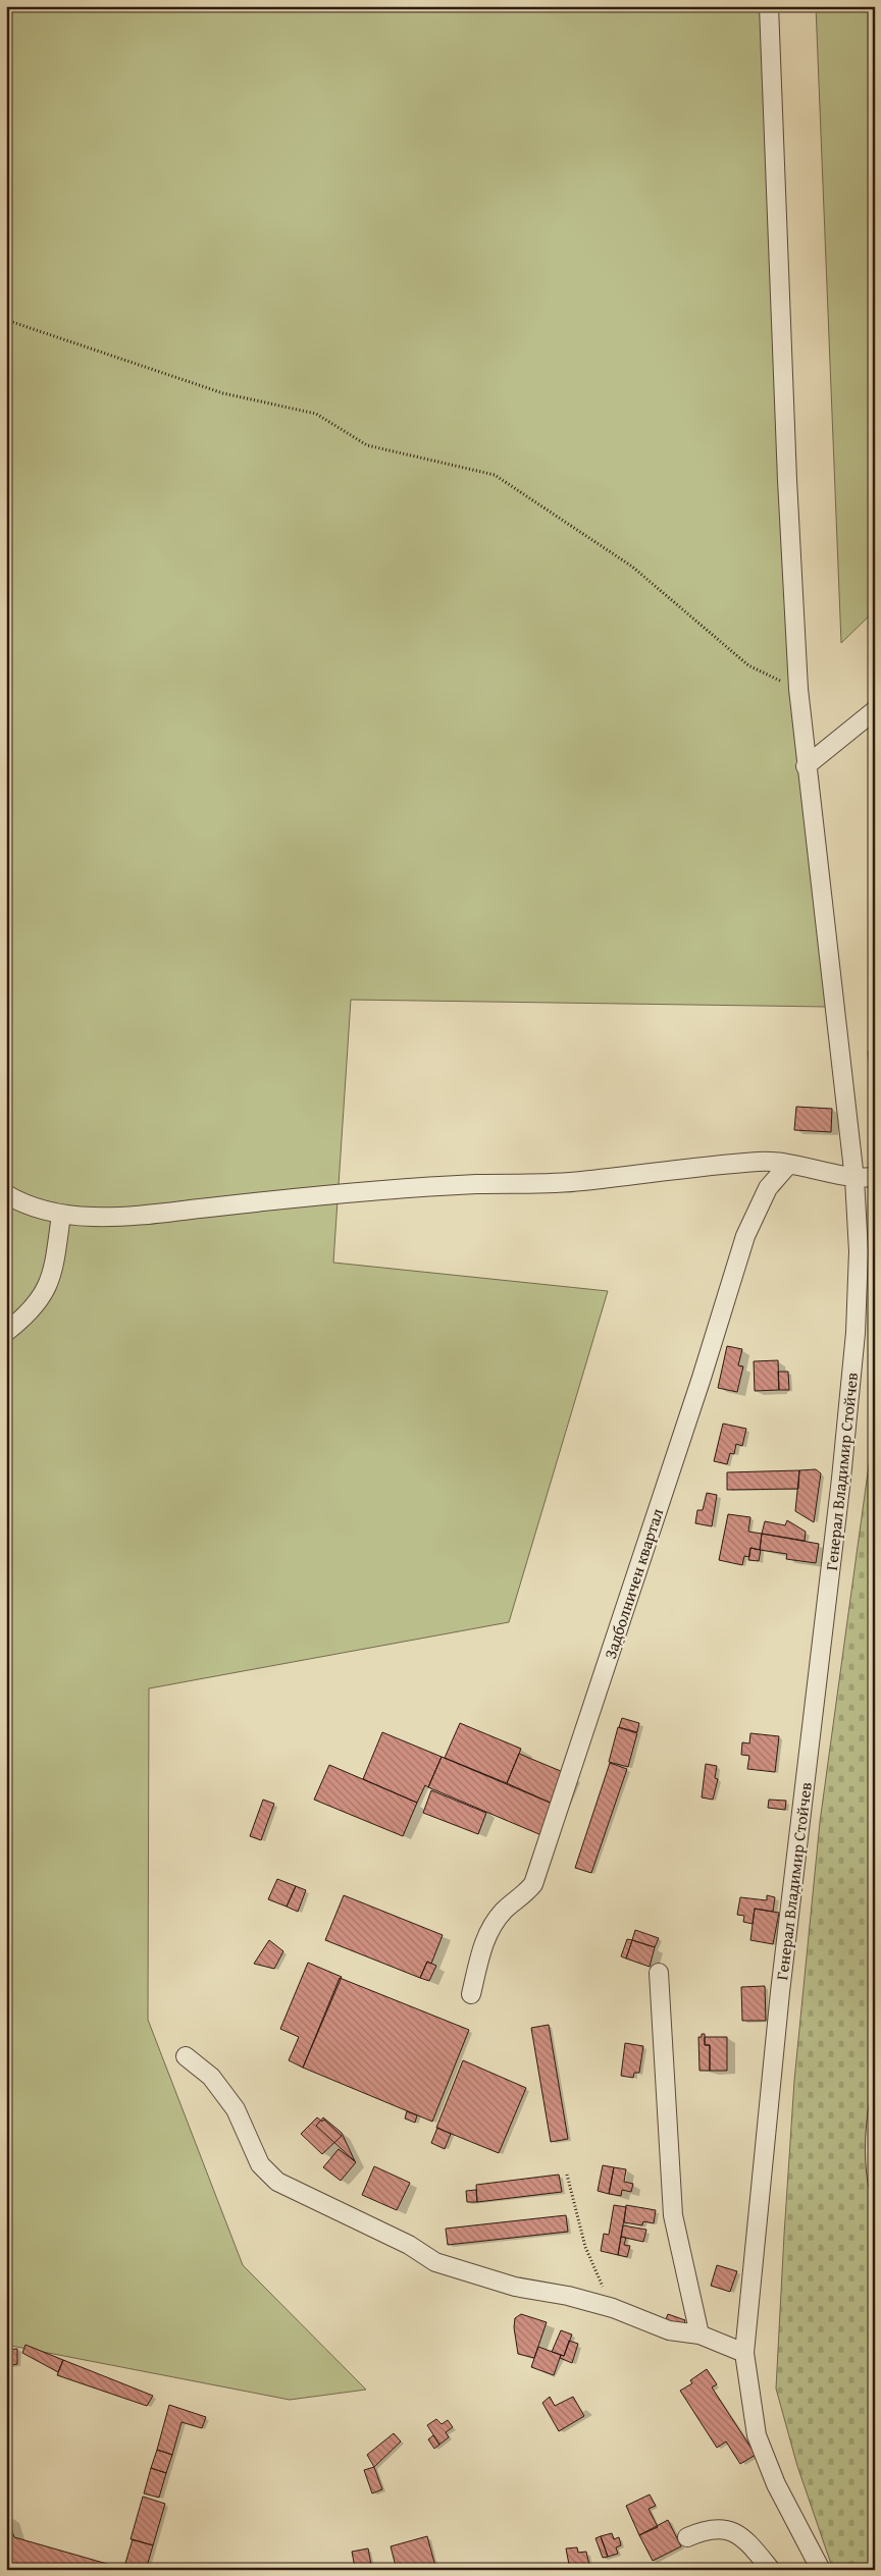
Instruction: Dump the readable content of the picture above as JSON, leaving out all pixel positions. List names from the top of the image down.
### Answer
{
  "streets": {
    "street": ["Генерал Владимир Стойчев", "Задболничен квартал"]
  }
}
